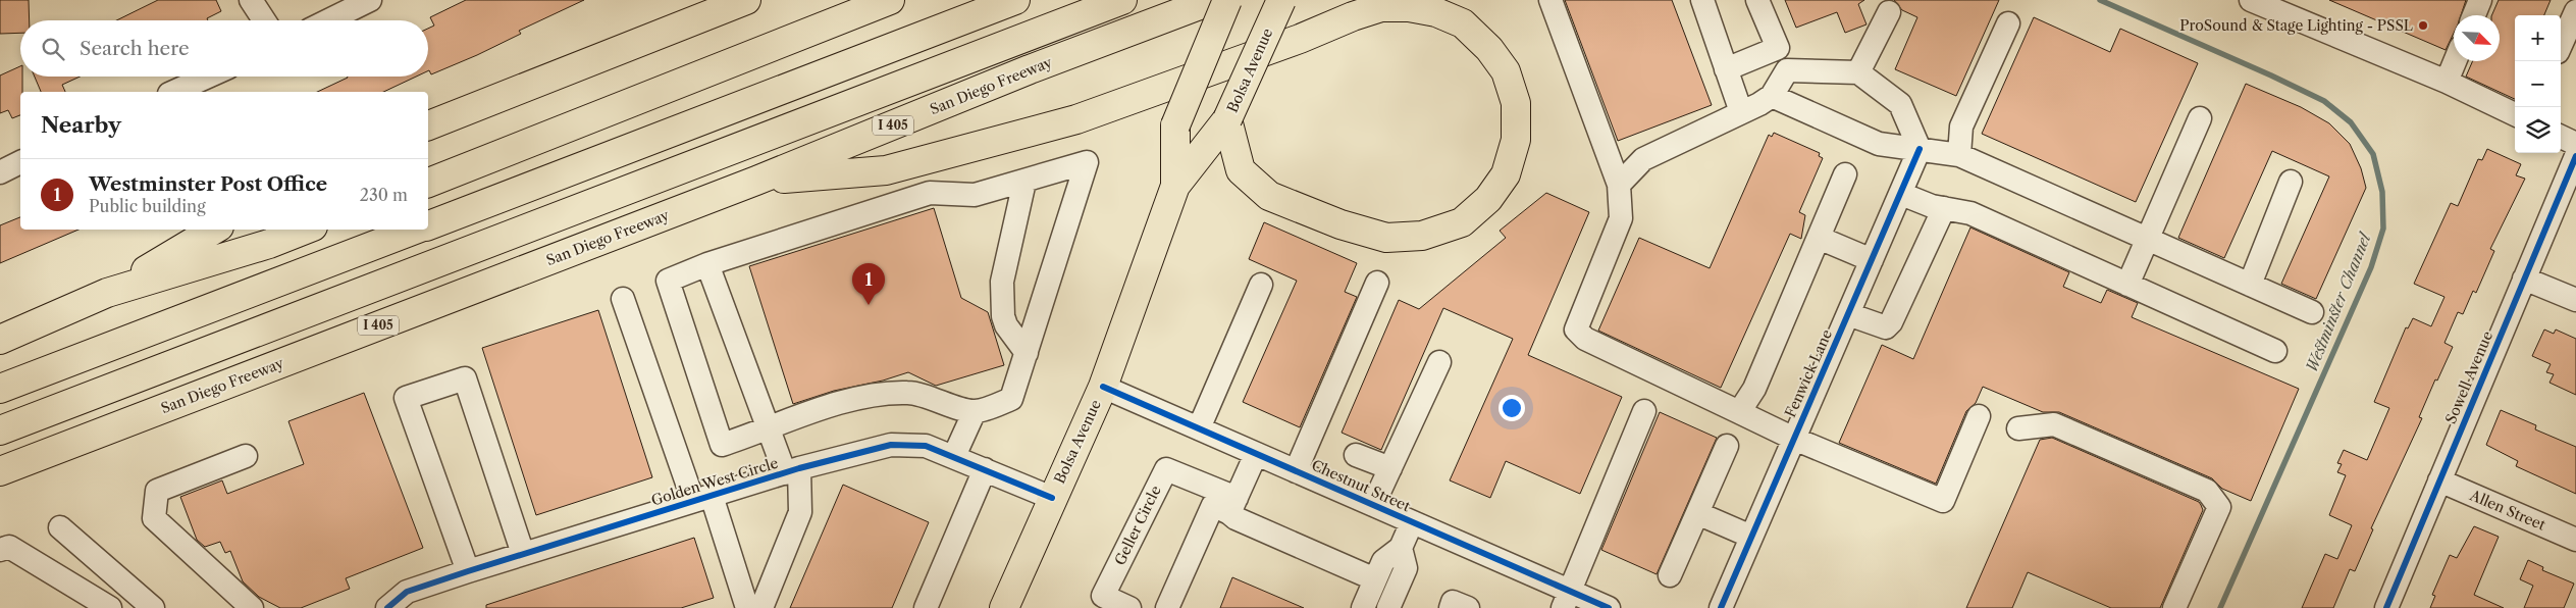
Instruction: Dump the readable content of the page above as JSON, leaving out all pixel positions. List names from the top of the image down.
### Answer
{
  "streets": {
    "main road": ["Bolsa Avenue", "San Diego Freeway", "I 405"],
    "street": [
      "Fenwick Lane",
      "Sowell Avenue",
      "Golden West Circle",
      "Chestnut Street",
      "Allen Street",
      "Geller Circle"
    ]
  },
  "crossings": [
    ["Bolsa Avenue", "Golden West Circle"],
    ["Bolsa Avenue", "Chestnut Street"],
    ["Sowell Avenue", "Allen Street"]
  ],
  "water": ["Westminster Channel"],
  "places": ["ProSound & Stage Lighting - PSSL"],
  "north": "bottom right",
  "page": {
    "map_buttons": ["+", "−"],
    "search": "Search here",
    "heading": "Nearby",
    "list": [
      {
        "mark": "1",
        "name": "Westminster Post Office",
        "note": "Public building",
        "value": "230 m"
      }
    ],
    "pins": "1"
  }
}
